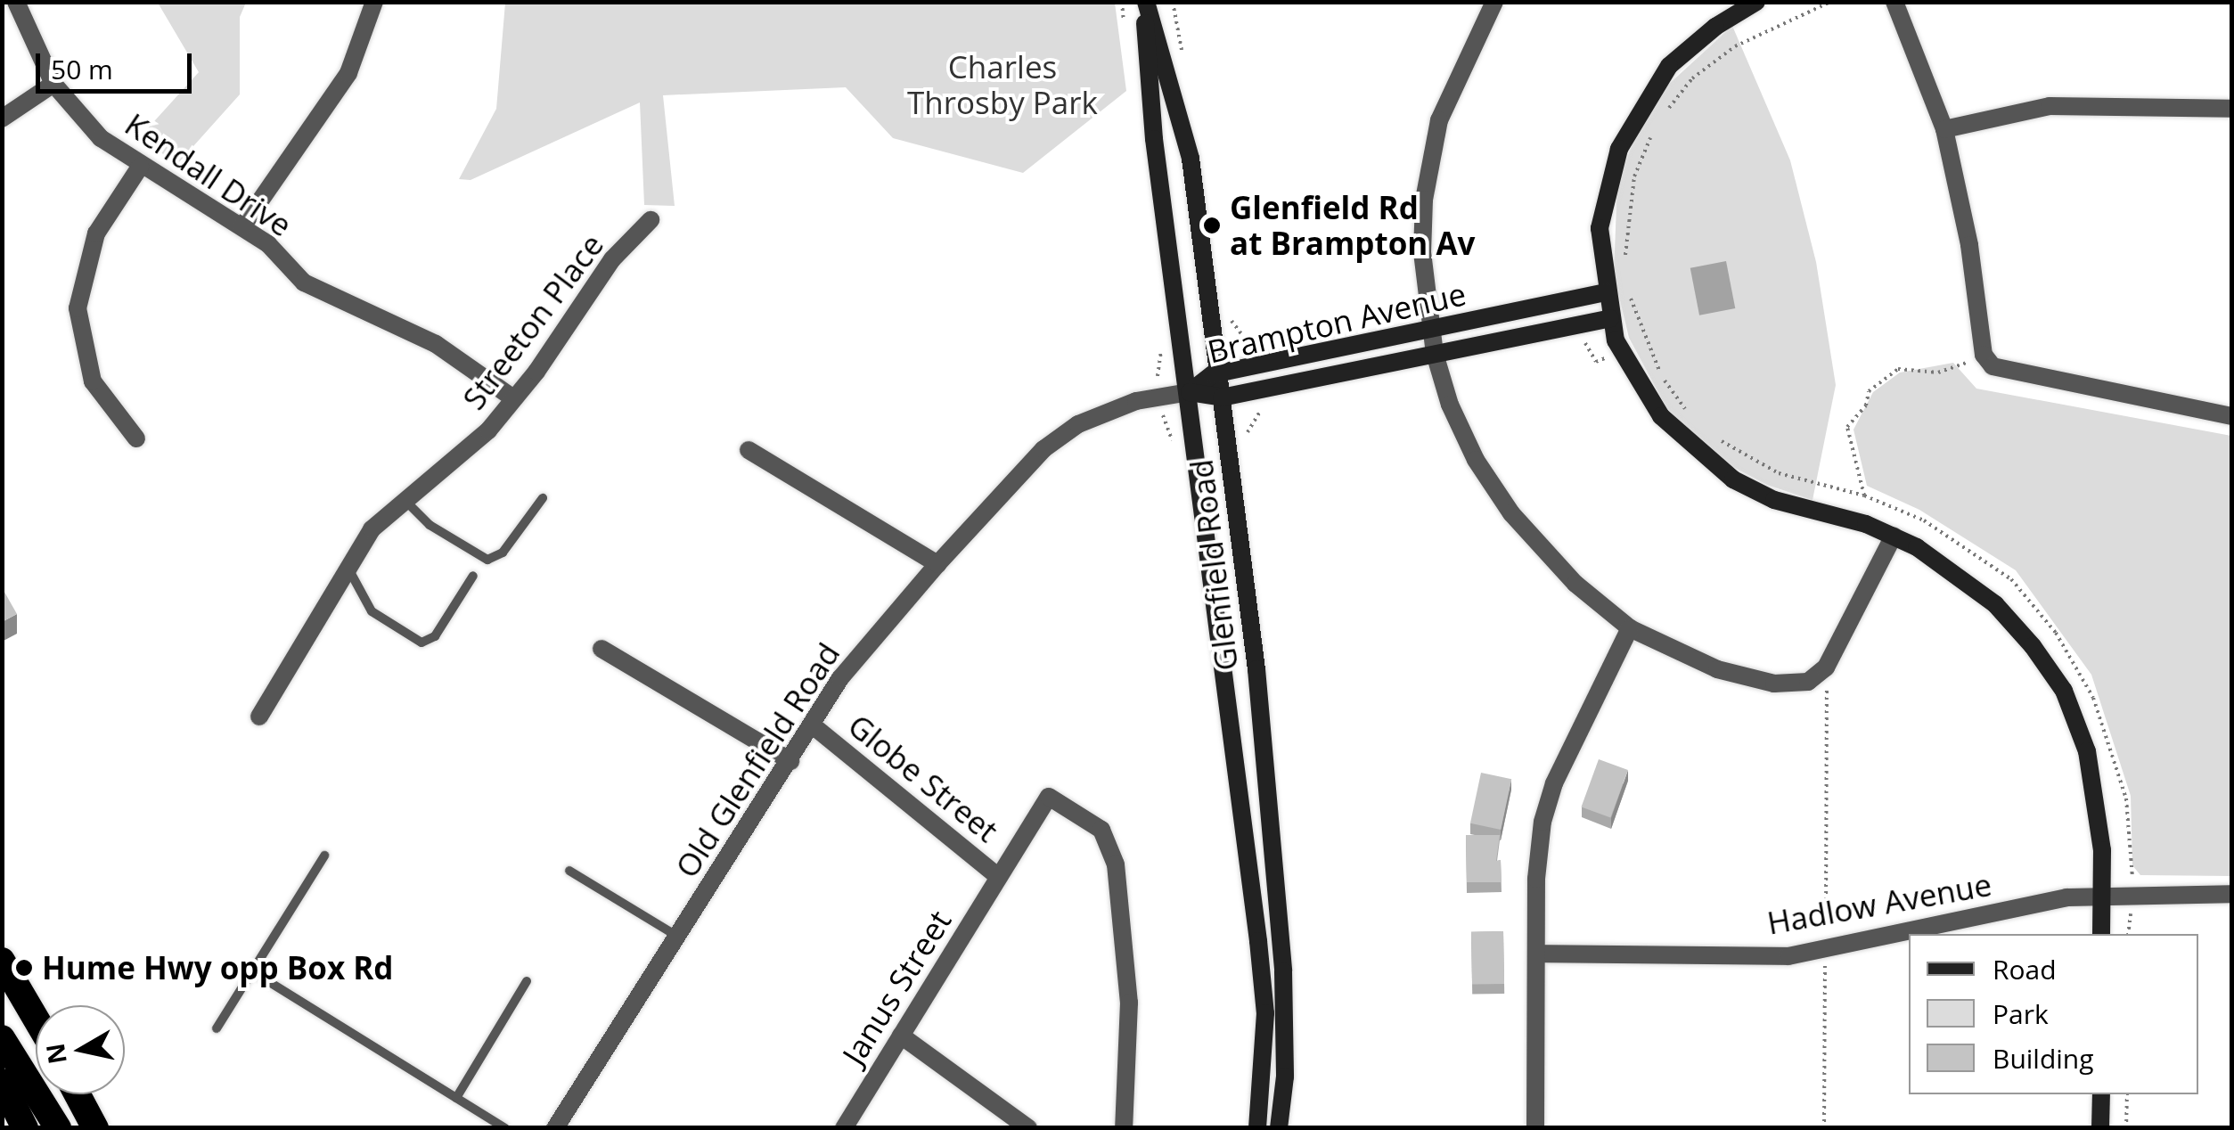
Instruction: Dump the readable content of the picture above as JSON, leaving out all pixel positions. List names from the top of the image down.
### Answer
{
  "streets": {
    "main road": ["Brampton Avenue", "Glenfield Road"],
    "street": [
      "Kendall Drive",
      "Streeton Place",
      "Old Glenfield Road",
      "Globe Street",
      "Hadlow Avenue",
      "Janus Street"
    ]
  },
  "crossings": [
    ["Kendall Drive", "Streeton Place"],
    ["Brampton Avenue", "Glenfield Road"],
    ["Brampton Avenue", "Old Glenfield Road"],
    ["Glenfield Road", "Old Glenfield Road"],
    ["Old Glenfield Road", "Globe Street"],
    ["Globe Street", "Janus Street"]
  ],
  "parks": ["Charles Throsby Park"],
  "places": ["Glenfield Rd at Brampton Av", "Hume Hwy opp Box Rd"],
  "legend": ["Road", "Park", "Building"],
  "scale_bar": "50 m",
  "north": "left"
}
